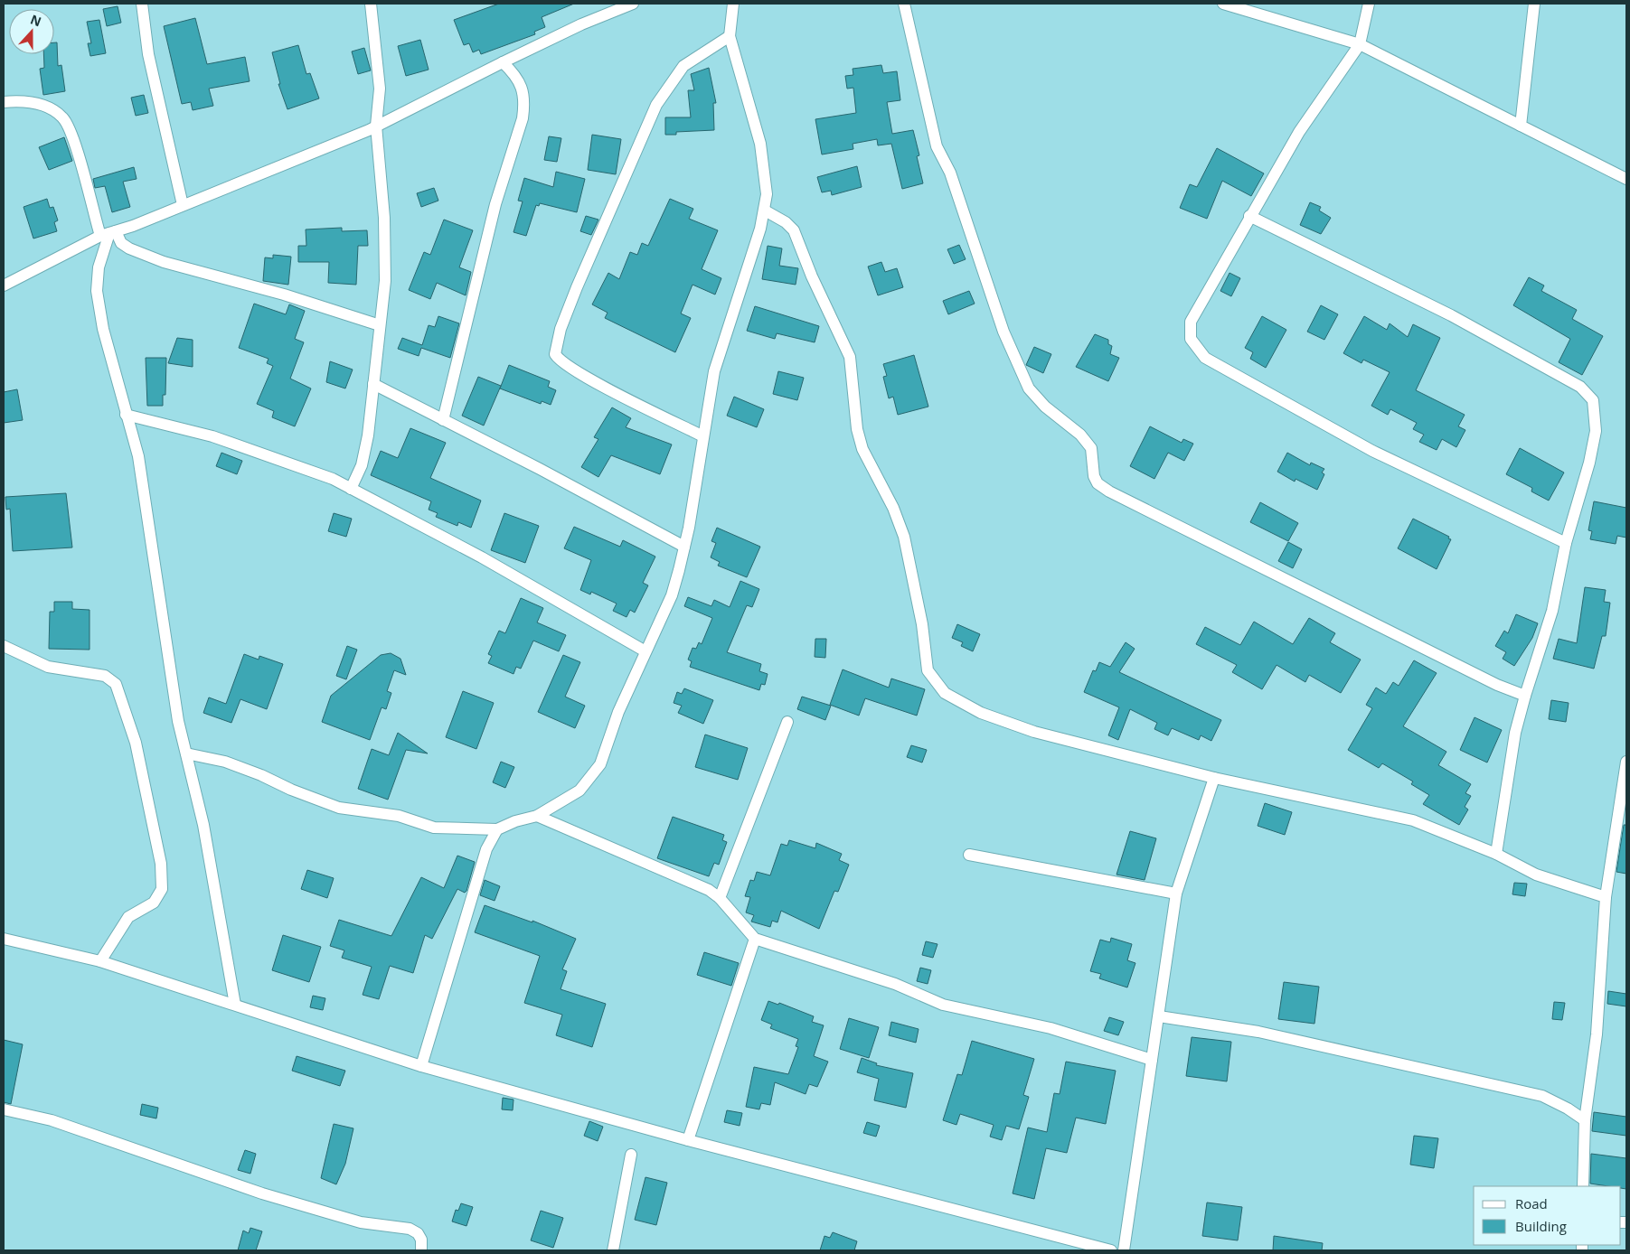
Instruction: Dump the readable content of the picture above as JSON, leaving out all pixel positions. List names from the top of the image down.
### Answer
{
  "legend": ["Road", "Building"],
  "north": "top"
}
